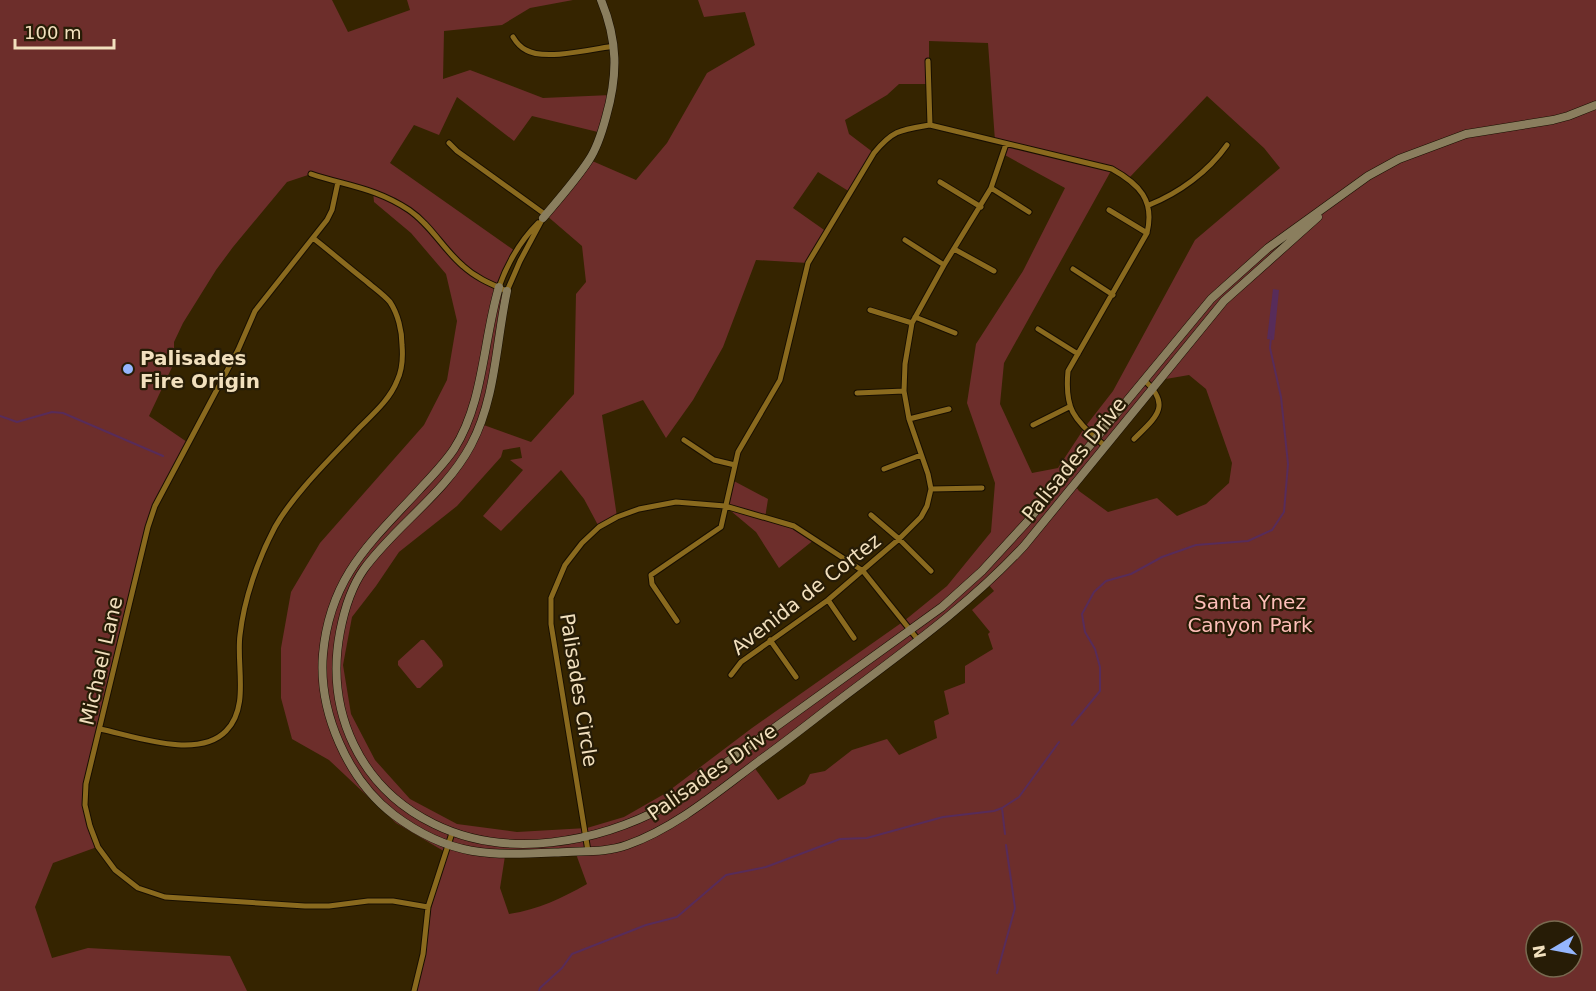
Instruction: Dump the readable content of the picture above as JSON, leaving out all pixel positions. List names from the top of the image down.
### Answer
{
  "streets": {
    "street": [
      "Palisades Drive",
      "Avenida de Cortez",
      "Michael Lane",
      "Palisades Circle"
    ]
  },
  "crossings": [
    ["Palisades Drive", "Palisades Circle"],
    ["Avenida de Cortez", "Palisades Circle"]
  ],
  "parks": ["Santa Ynez Canyon Park"],
  "places": ["Palisades Fire Origin"],
  "scale_bar": "100 m",
  "north": "left"
}
